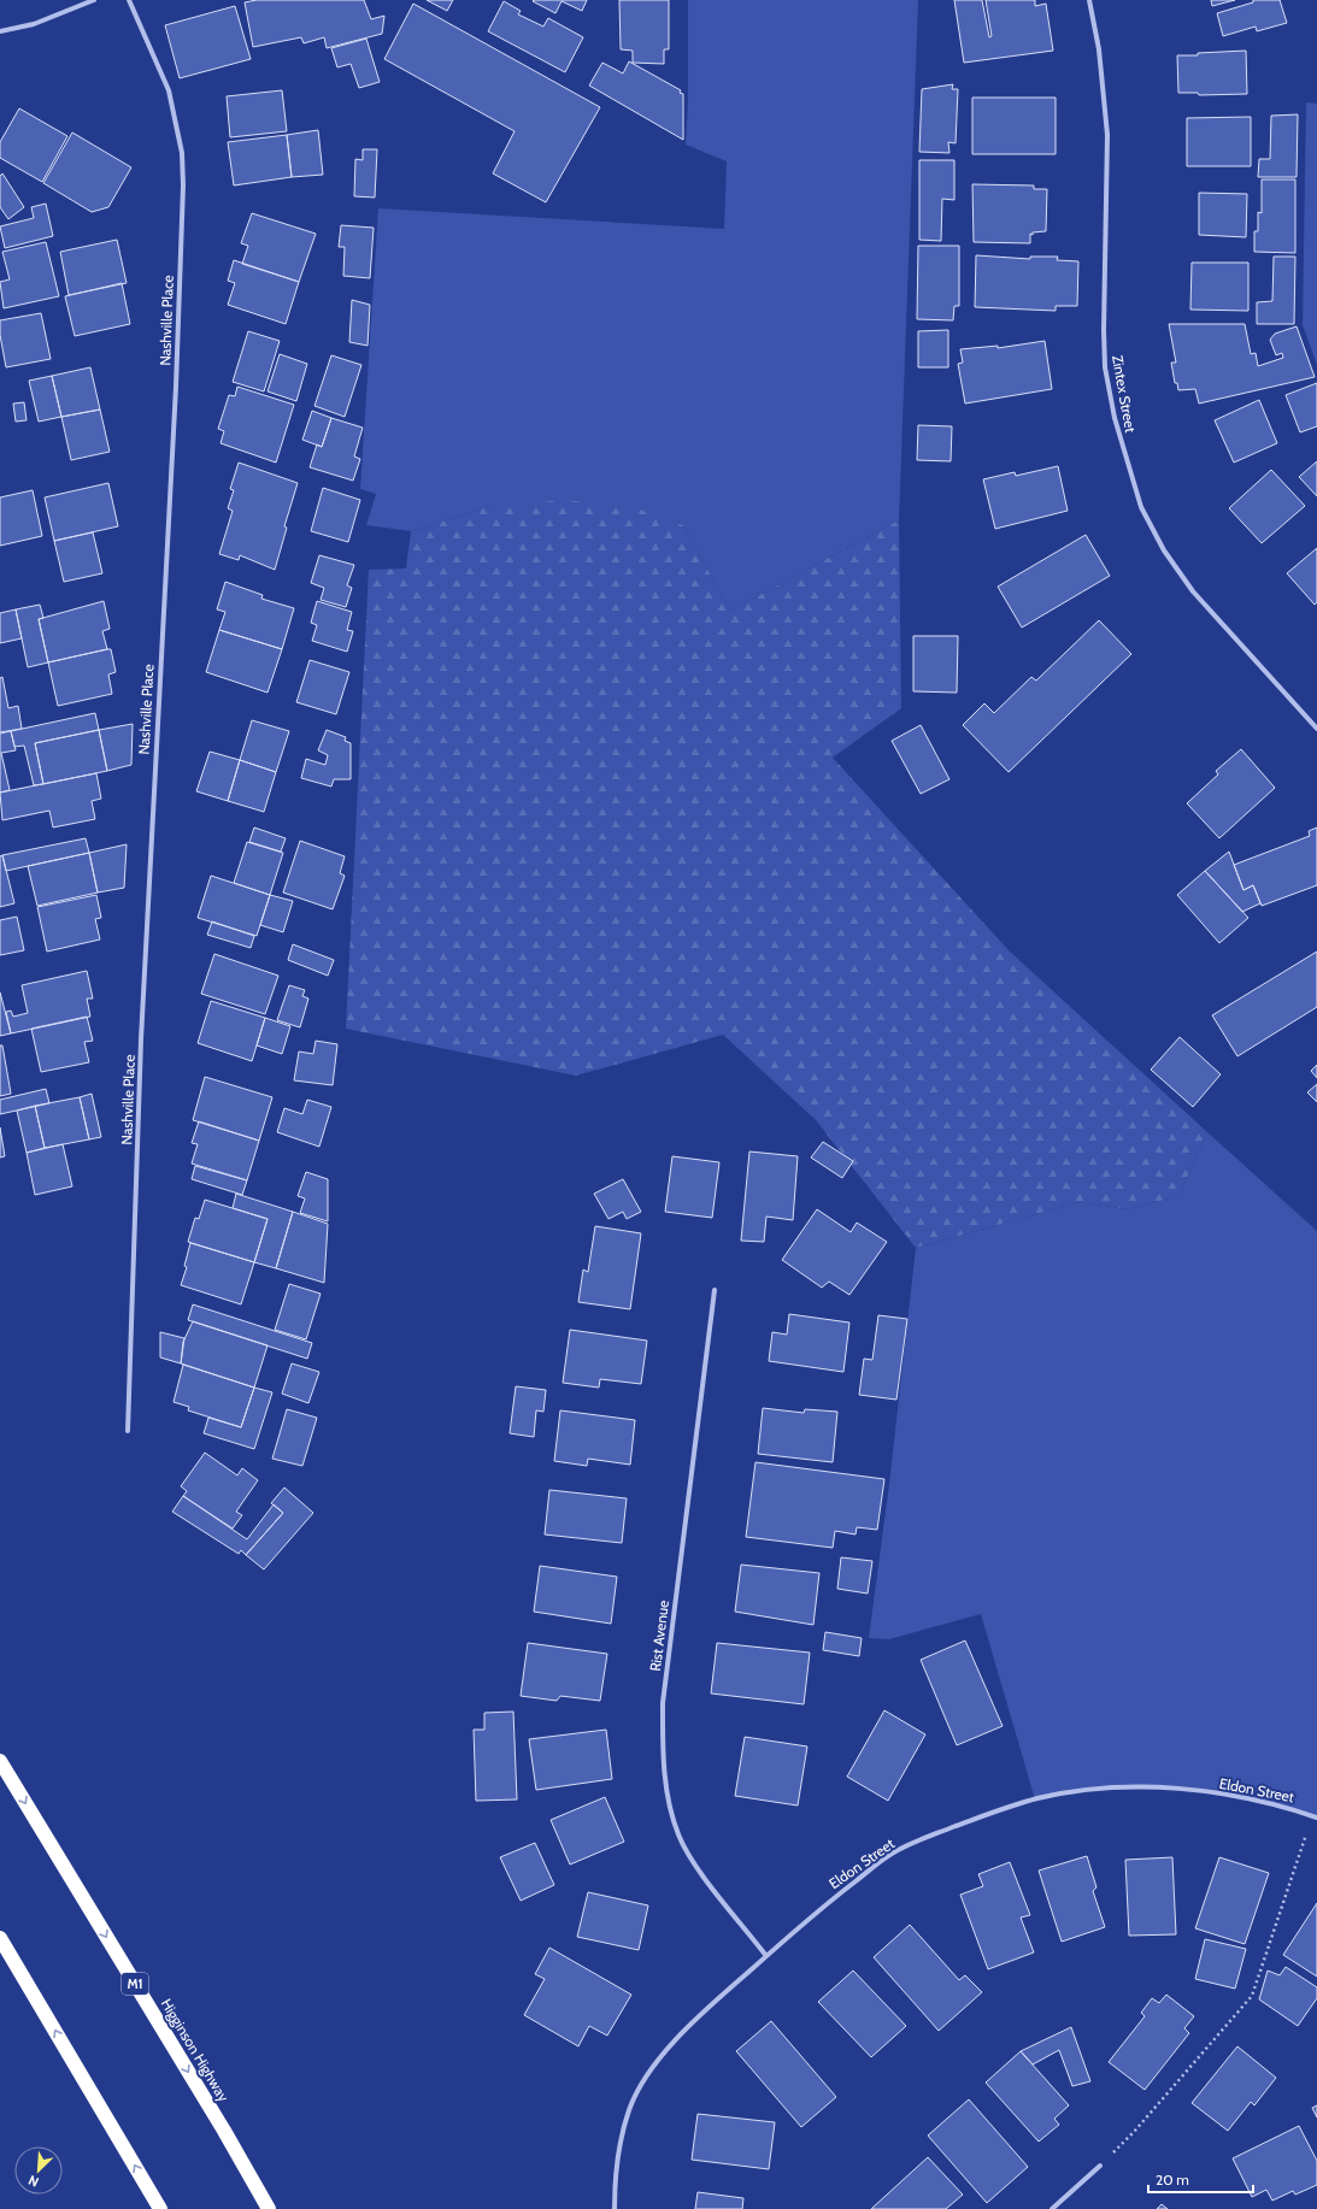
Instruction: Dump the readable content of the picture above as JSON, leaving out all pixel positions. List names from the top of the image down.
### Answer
{
  "streets": {
    "highway": ["M1", "Higginson Highway"],
    "street": [
      "Nashville Place",
      "Zintex Street",
      "Rist Avenue",
      "Eldon Street"
    ]
  },
  "crossings": [
    ["Rist Avenue", "Eldon Street"]
  ],
  "scale_bar": "20 m",
  "north": "bottom left"
}
